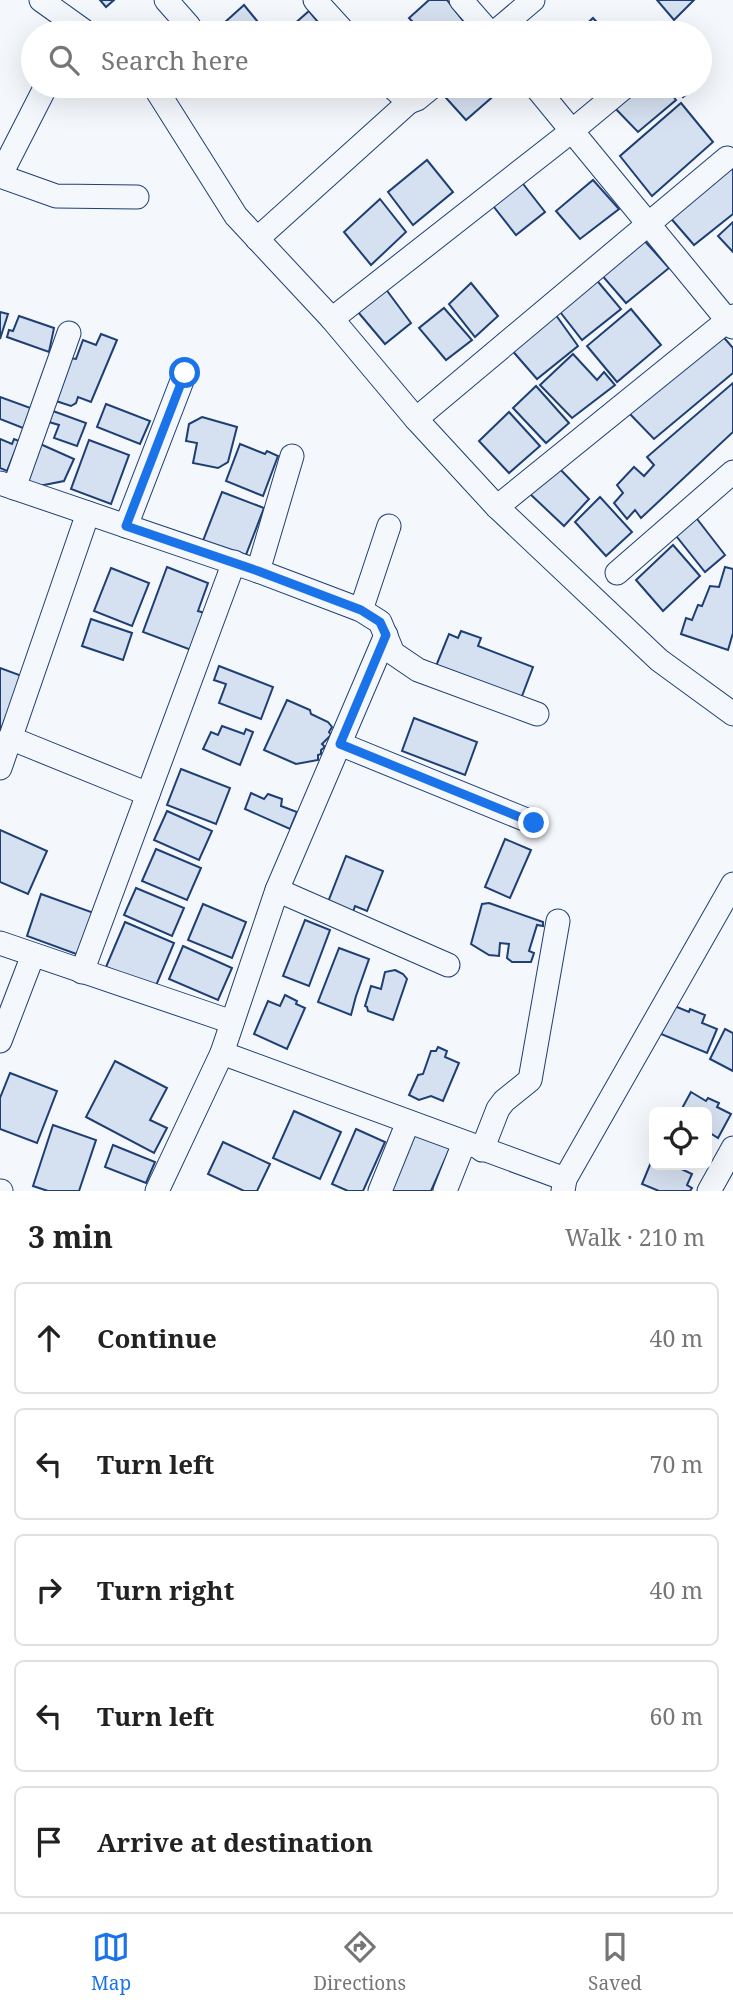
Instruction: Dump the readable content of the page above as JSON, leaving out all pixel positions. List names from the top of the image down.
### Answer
{
  "page": {
    "search": "Search here",
    "heading": ["3 min", "Walk · 210 m"],
    "list": [
      ["Continue", "40 m"],
      ["Turn left", "70 m"],
      ["Turn right", "40 m"],
      ["Turn left", "60 m"],
      "Arrive at destination"
    ],
    "nav": ["Map", "Directions", "Saved"]
  }
}
